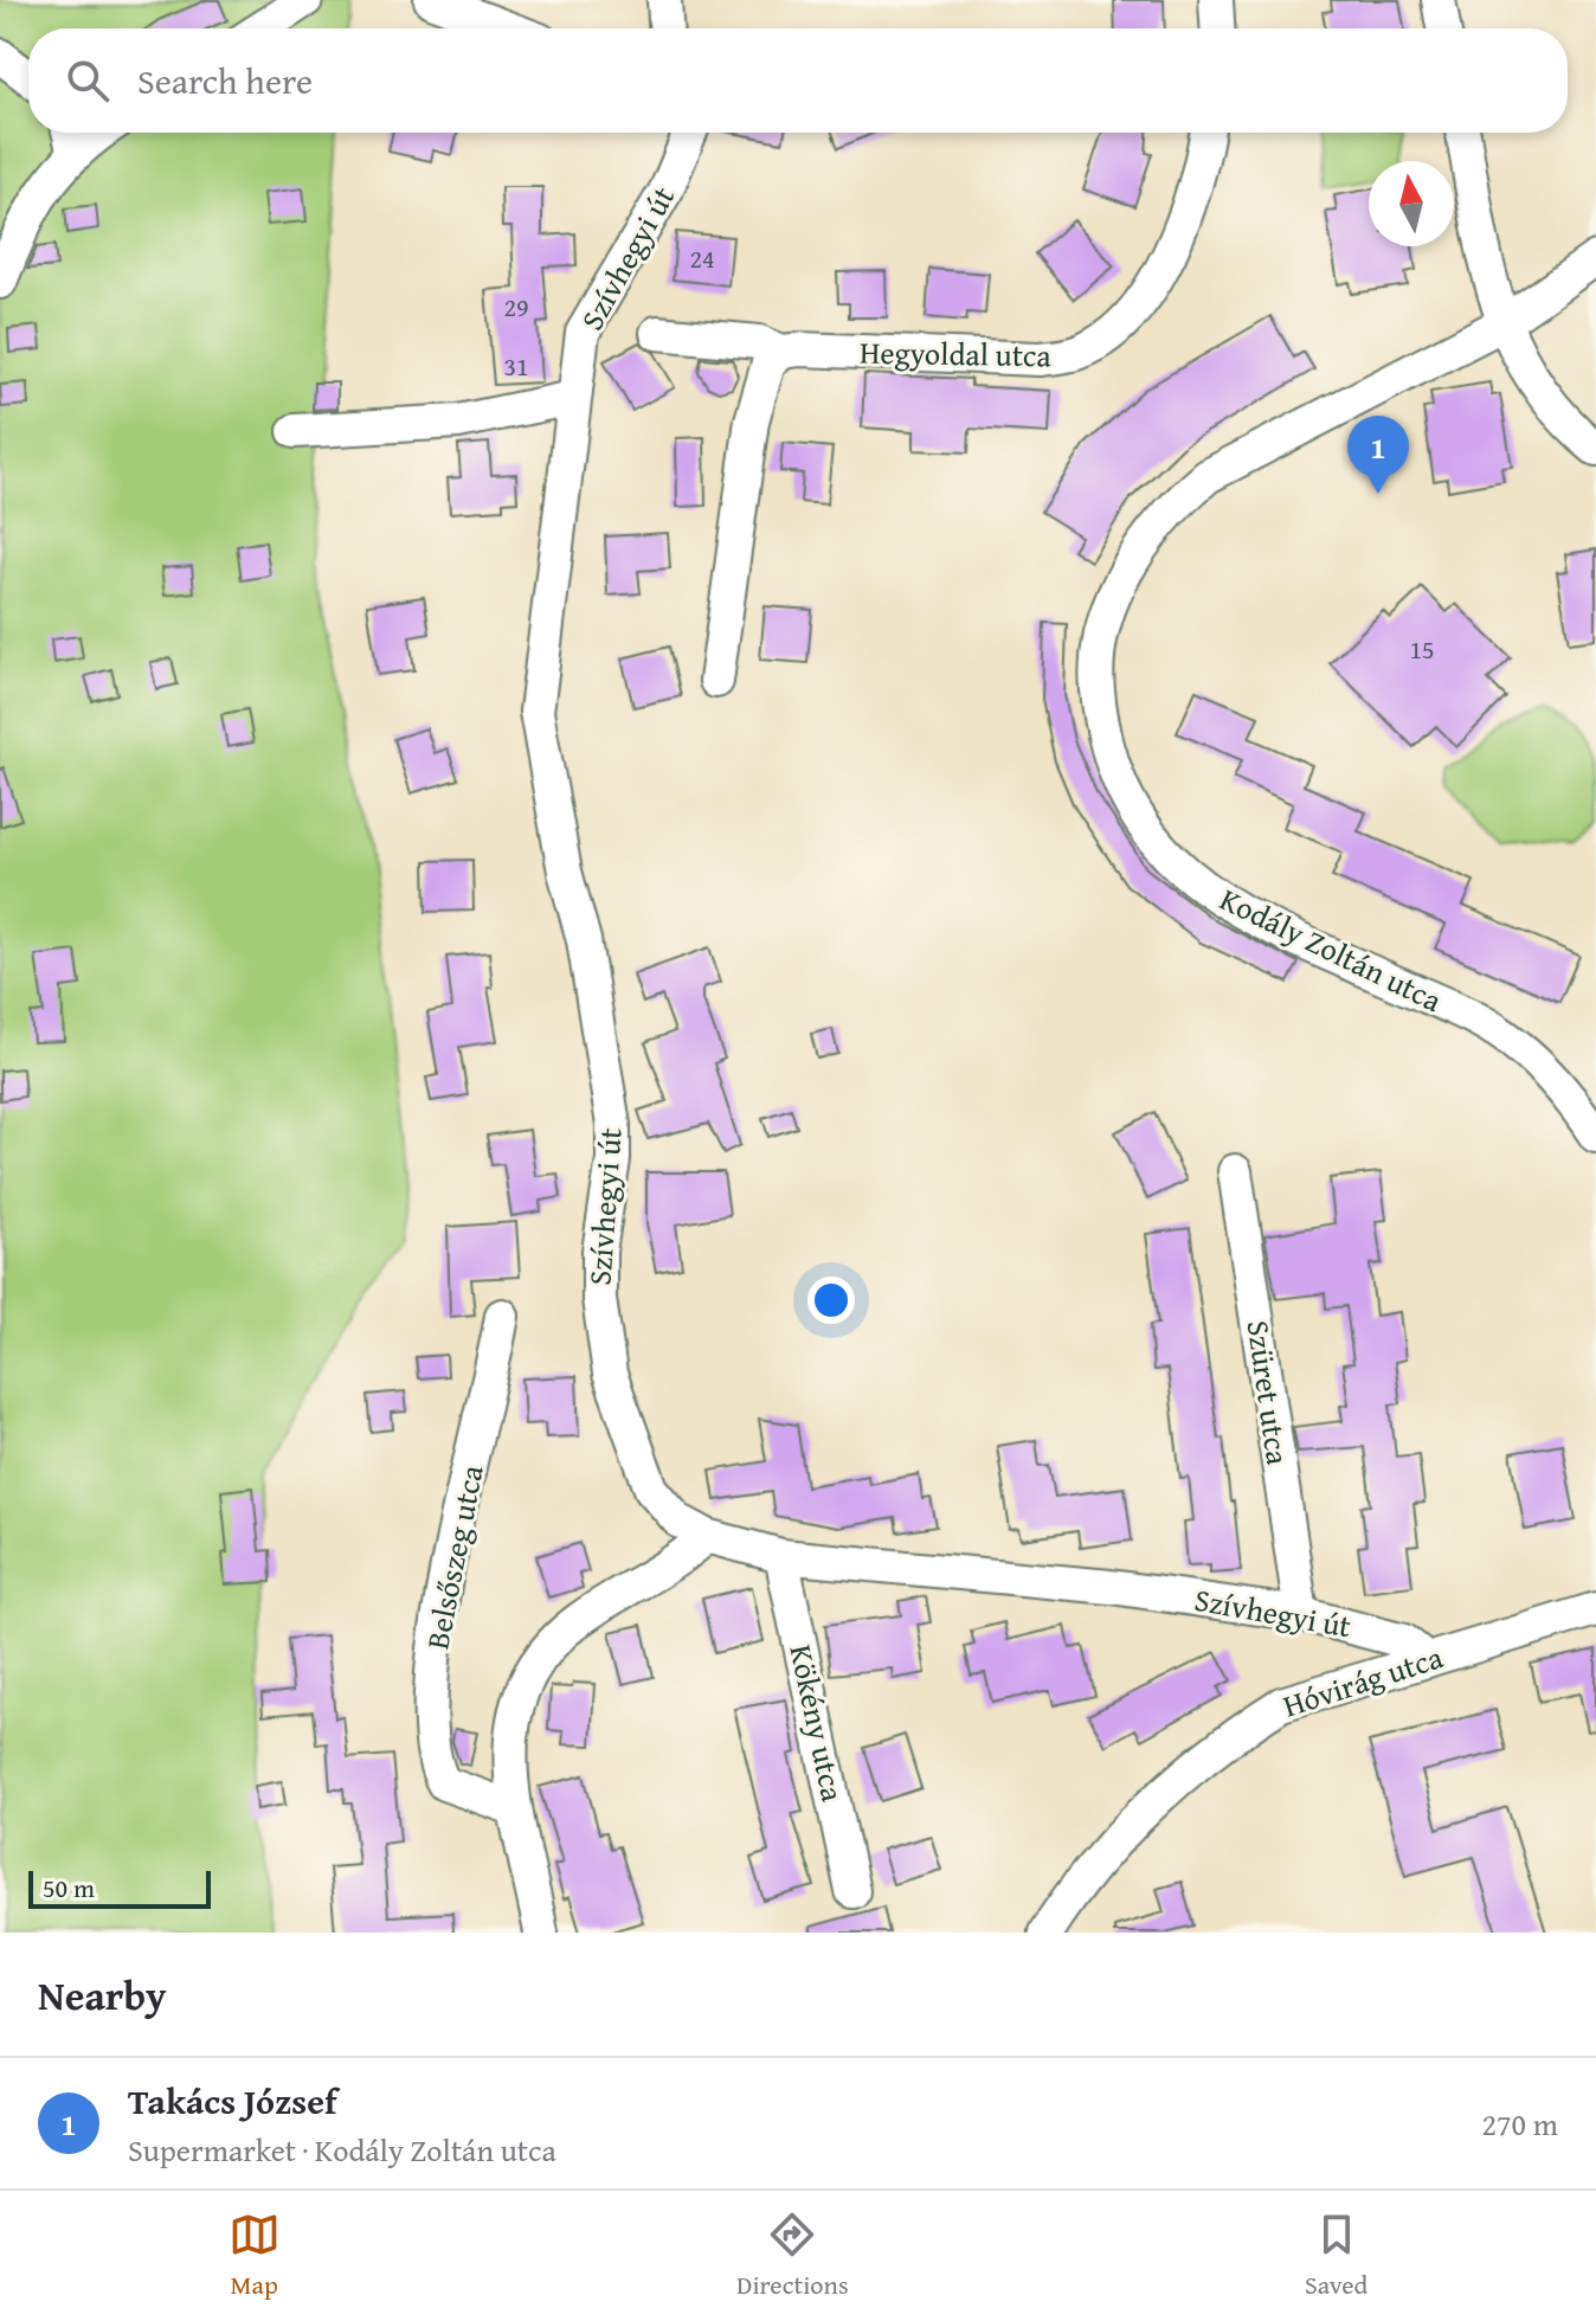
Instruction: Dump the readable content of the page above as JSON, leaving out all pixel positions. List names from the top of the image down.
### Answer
{
  "streets": {
    "street": [
      "Szívhegyi út",
      "Hegyoldal utca",
      "Kodály Zoltán utca",
      "Szüret utca",
      "Belsőszeg utca",
      "Hóvirág utca",
      "Kökény utca"
    ]
  },
  "crossings": [
    ["Szívhegyi út", "Szüret utca"],
    ["Szívhegyi út", "Hóvirág utca"],
    ["Szívhegyi út", "Kökény utca"]
  ],
  "house_numbers": [
    "24",
    "29",
    "31",
    "15"
  ],
  "scale_bar": "50 m",
  "north": "top",
  "page": {
    "search": "Search here",
    "pins": "1",
    "scale": "50 m",
    "heading": "Nearby",
    "list": [
      {
        "mark": "1",
        "name": "Takács József",
        "note": "Supermarket · Kodály Zoltán utca",
        "value": "270 m"
      }
    ],
    "nav": ["Map", "Directions", "Saved"]
  }
}
